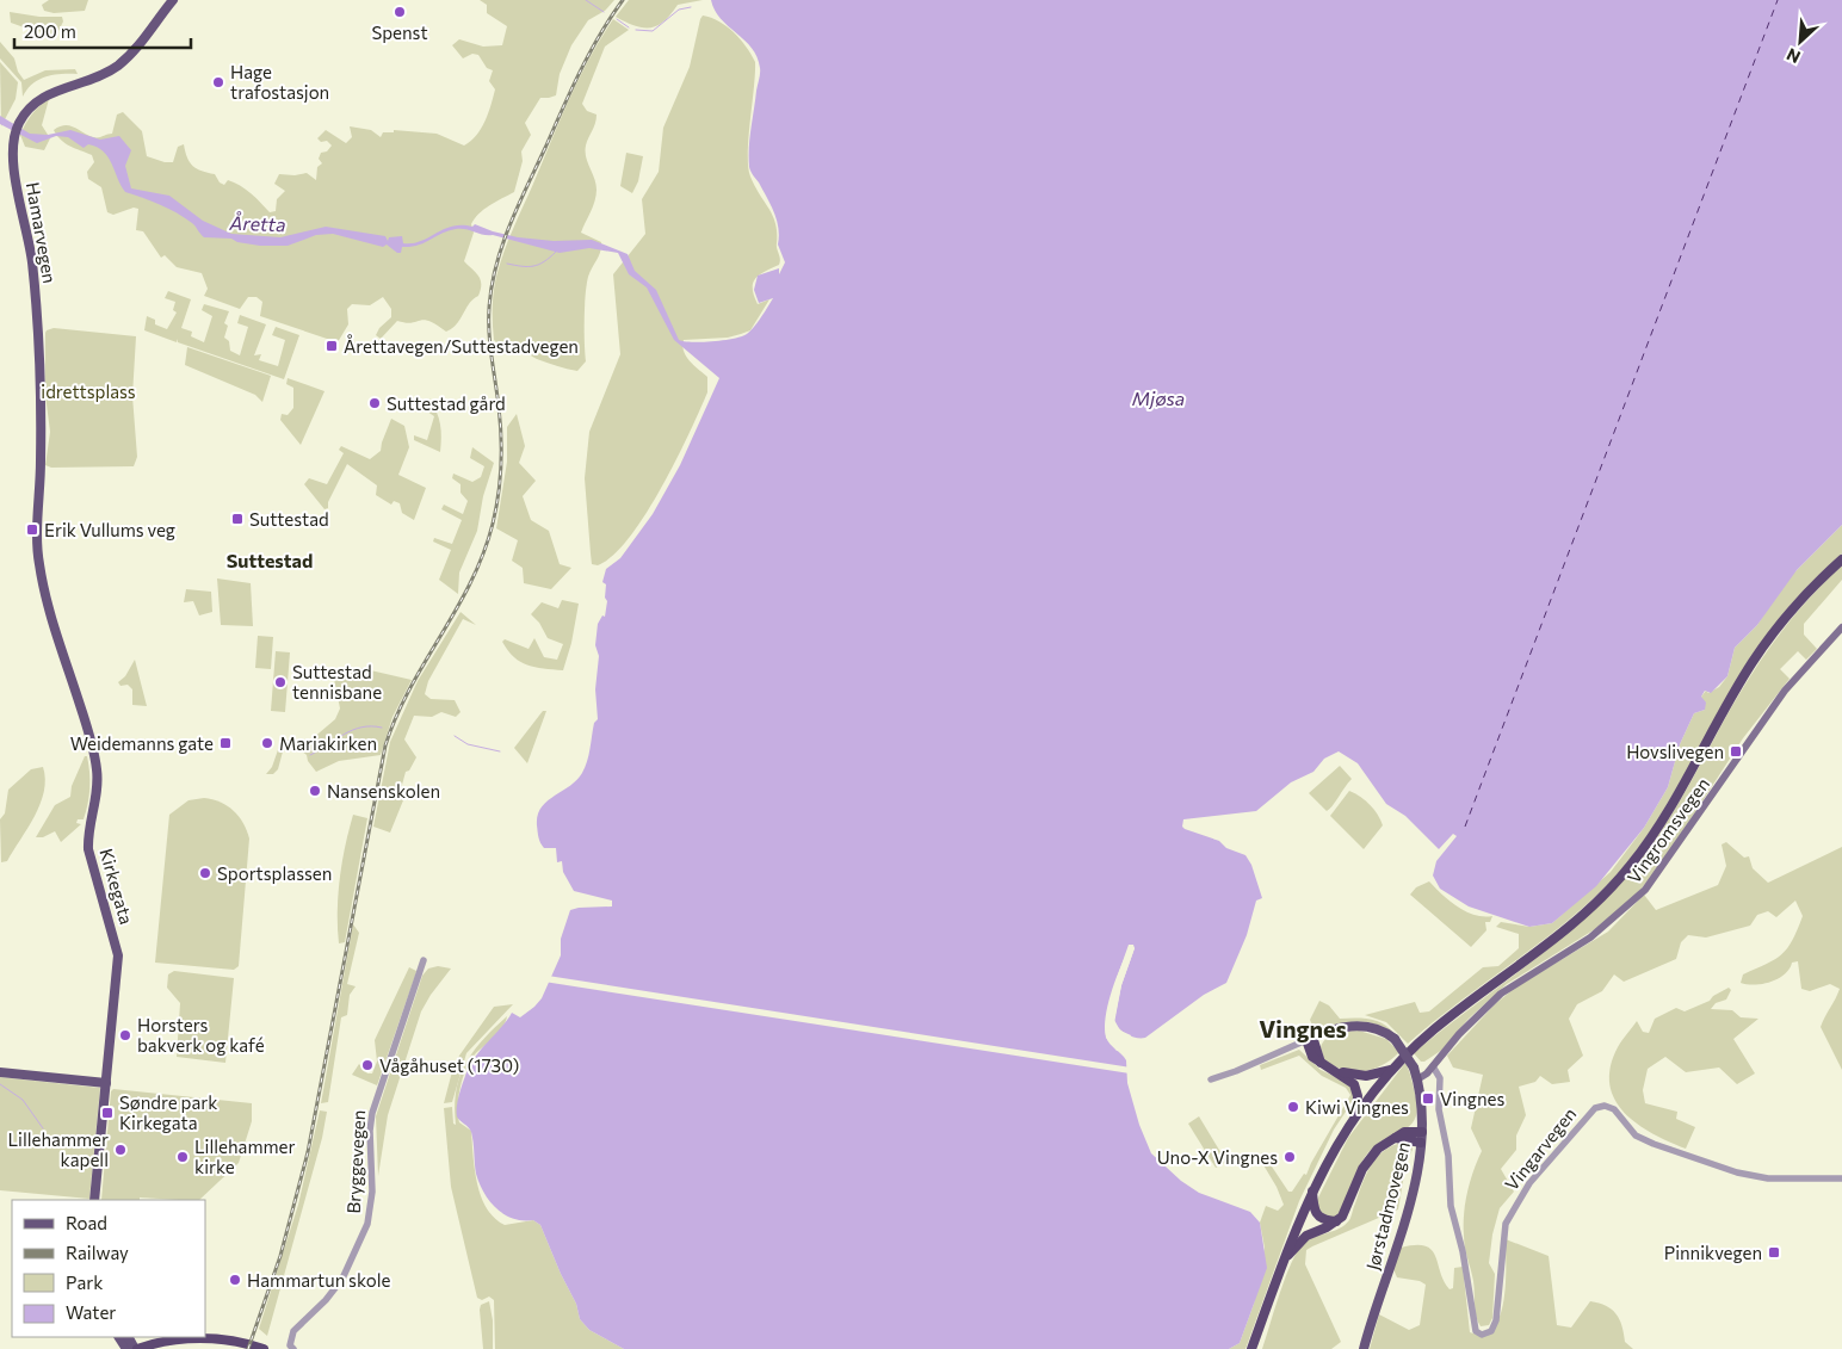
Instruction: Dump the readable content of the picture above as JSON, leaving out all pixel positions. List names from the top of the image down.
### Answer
{
  "streets": {
    "main road": [
      "Hamarvegen",
      "Vingromsvegen",
      "Kirkegata",
      "Jørstadmovegen"
    ],
    "street": ["Vingarvegen", "Bryggevegen"]
  },
  "crossings": [
    ["Hamarvegen", "Kirkegata"],
    ["Vingromsvegen", "Vingarvegen"]
  ],
  "districts": ["Suttestad", "Vingnes"],
  "water": ["Åretta", "Mjøsa"],
  "parks": ["idrettsplass"],
  "places": {
    "other": [
      "Spenst",
      "Hage trafostasjon",
      "Suttestad gård",
      "Suttestad tennisbane",
      "Mariakirken",
      "Nansenskolen",
      "Sportsplassen",
      "Horsters bakverk og kafé",
      "Vågåhuset (1730)",
      "Kiwi Vingnes",
      "Lillehammer kapell",
      "Lillehammer kirke",
      "Uno-X Vingnes",
      "Hammartun skole"
    ],
    "transit": [
      "Årettavegen/Suttestadvegen",
      "Suttestad",
      "Erik Vullums veg",
      "Weidemanns gate",
      "Hovslivegen",
      "Vingnes",
      "Søndre park Kirkegata",
      "Pinnikvegen"
    ]
  },
  "legend": [
    "Road",
    "Railway",
    "Park",
    "Water"
  ],
  "scale_bar": "200 m",
  "north": "bottom left"
}
